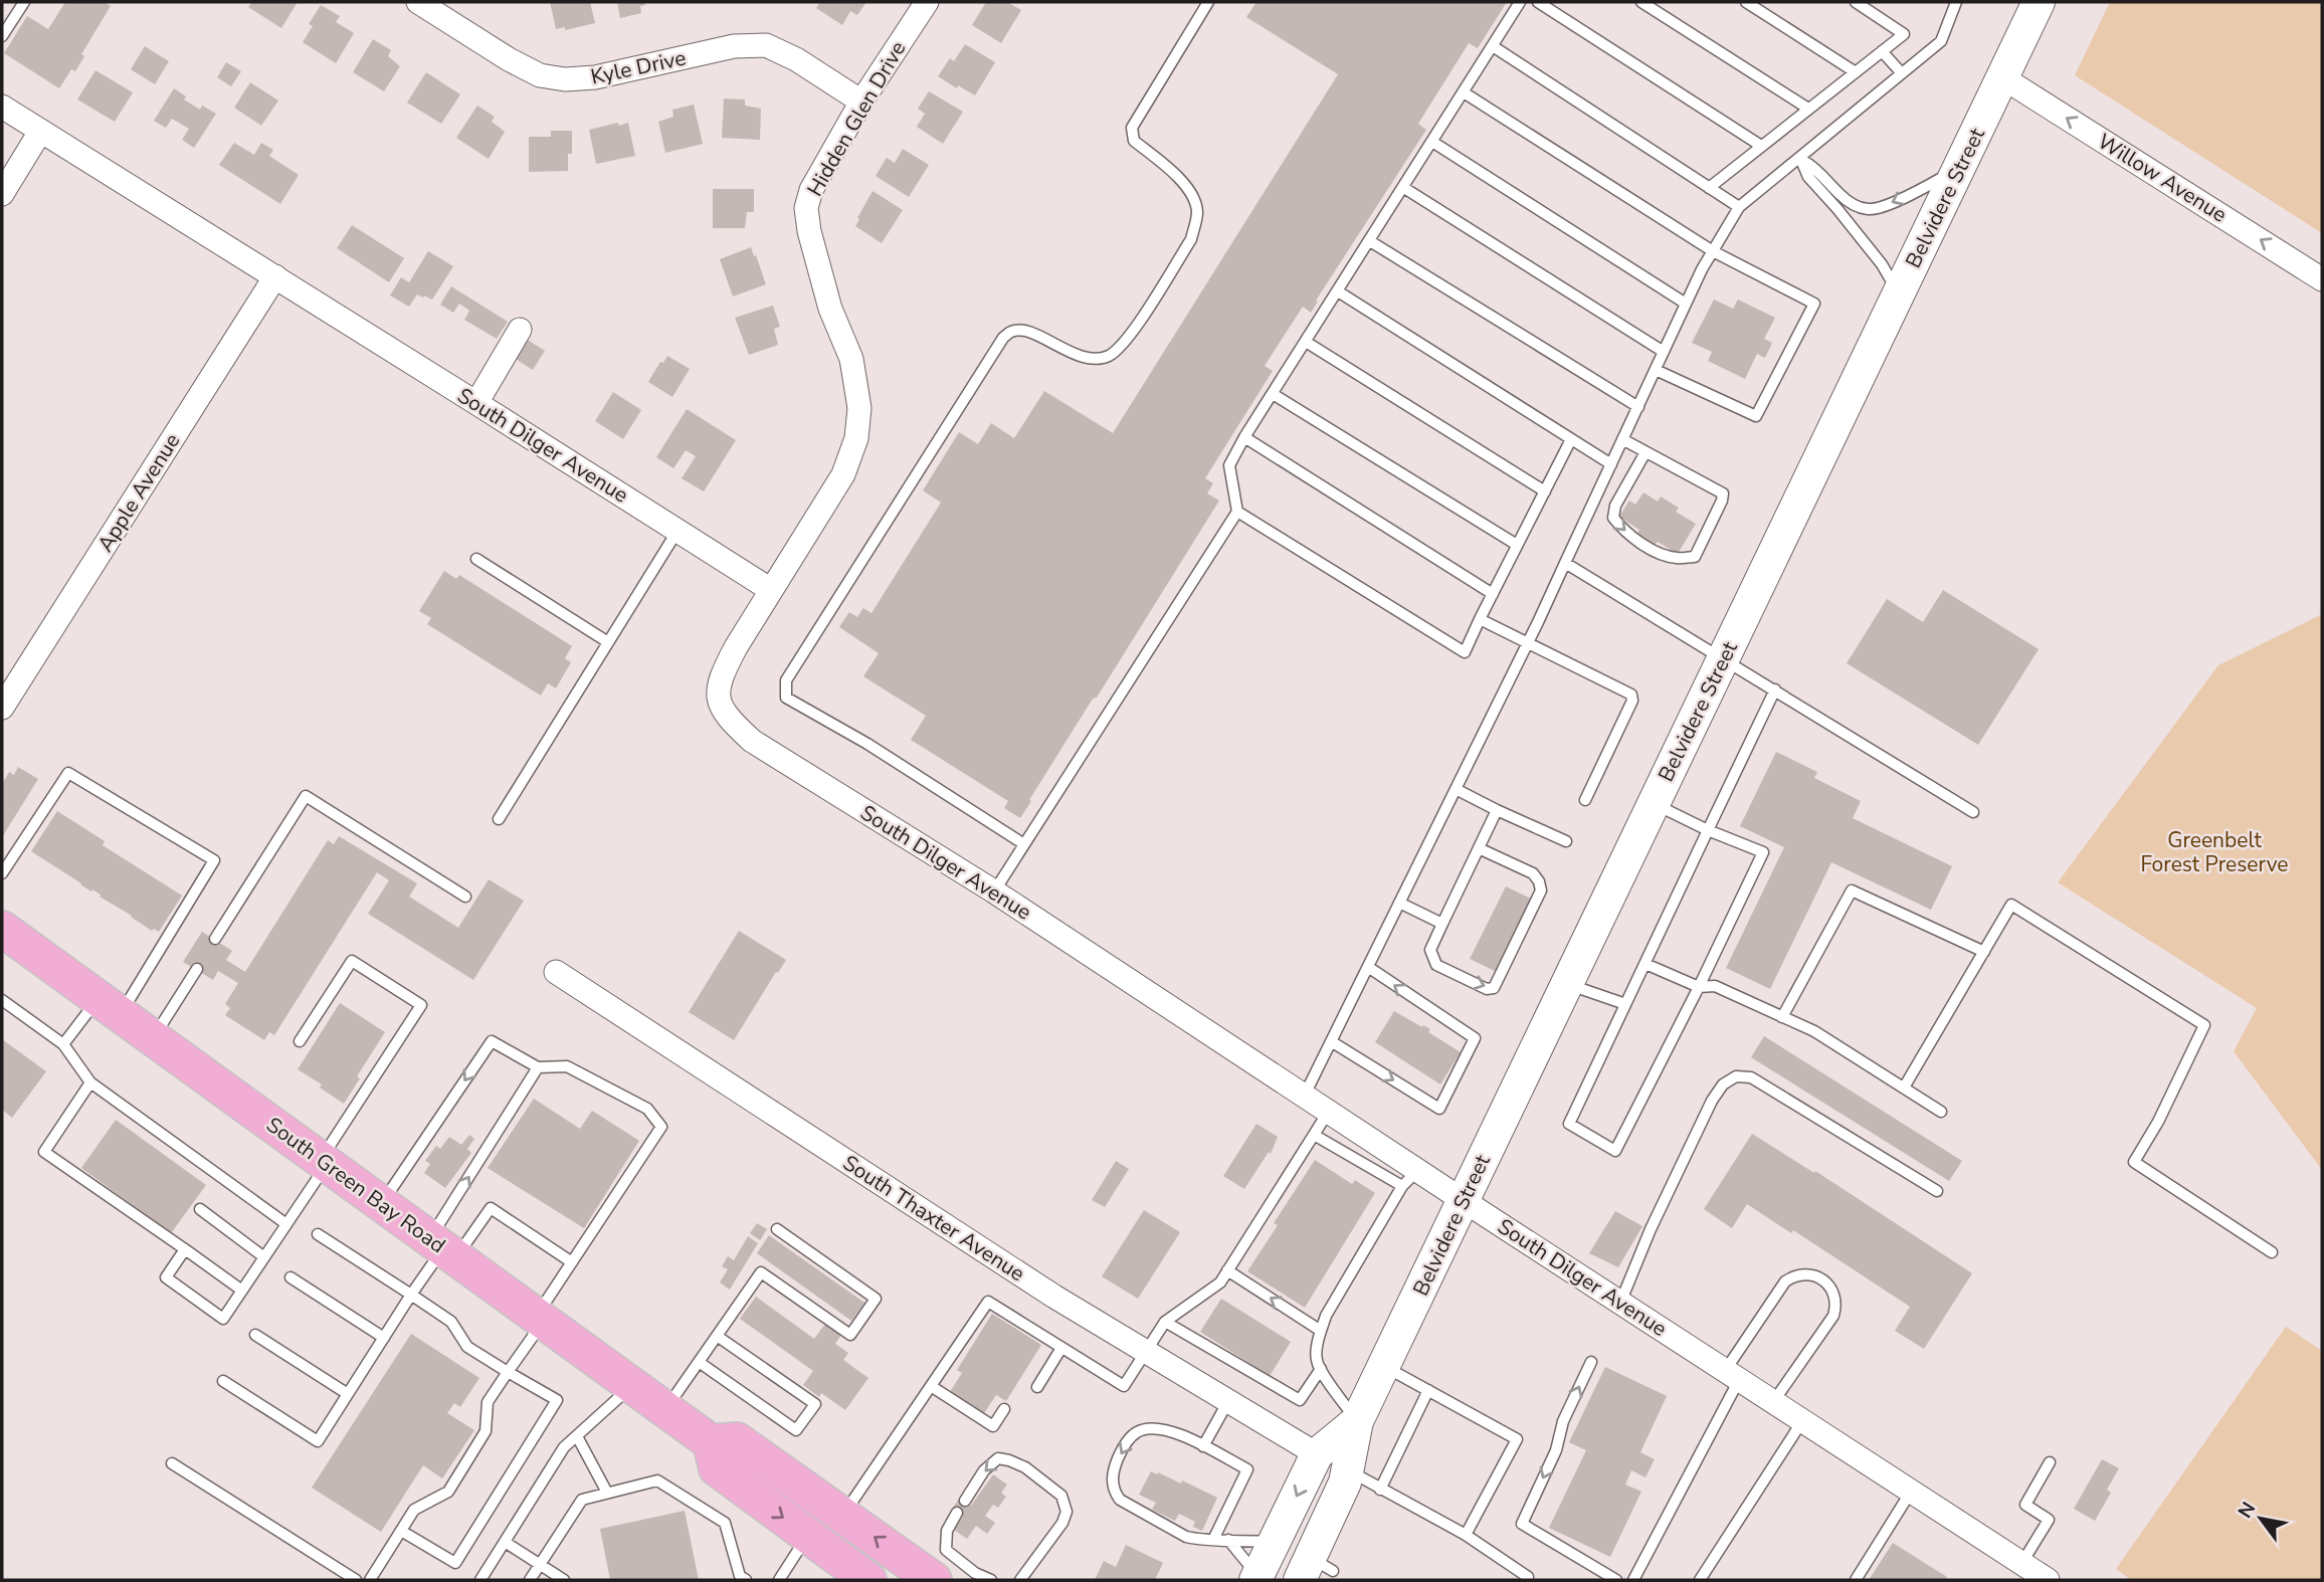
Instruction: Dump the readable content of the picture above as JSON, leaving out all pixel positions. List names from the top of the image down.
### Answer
{
  "streets": {
    "main road": ["Belvidere Street", "South Green Bay Road"],
    "street": [
      "Kyle Drive",
      "Hidden Glen Drive",
      "Willow Avenue",
      "South Dilger Avenue",
      "Apple Avenue",
      "South Thaxter Avenue"
    ]
  },
  "crossings": [
    ["Kyle Drive", "Hidden Glen Drive"],
    ["Hidden Glen Drive", "South Dilger Avenue"],
    ["Willow Avenue", "Belvidere Street"],
    ["Belvidere Street", "South Dilger Avenue"],
    ["Belvidere Street", "South Thaxter Avenue"],
    ["South Dilger Avenue", "Apple Avenue"]
  ],
  "one_way": ["Willow Avenue"],
  "parks": ["Greenbelt Forest Preserve"],
  "north": "top left"
}
